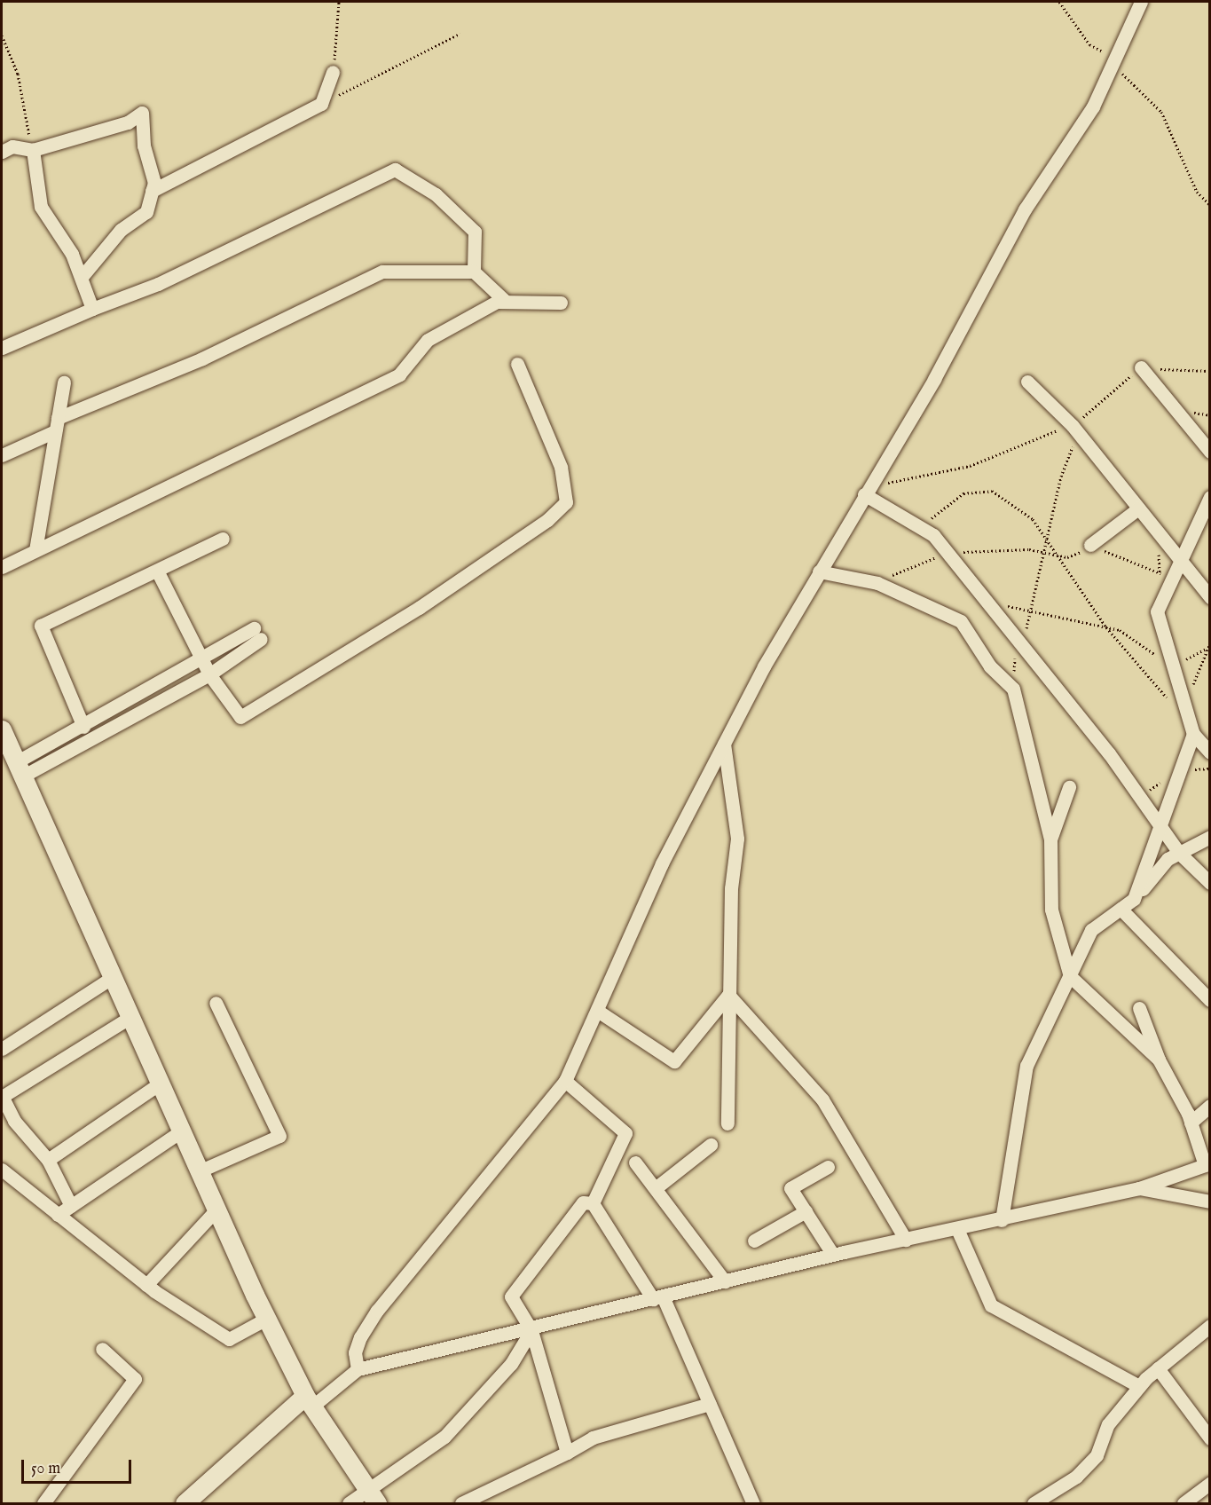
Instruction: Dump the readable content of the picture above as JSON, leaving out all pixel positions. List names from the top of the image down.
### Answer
{
  "scale_bar": "50 m"
}
